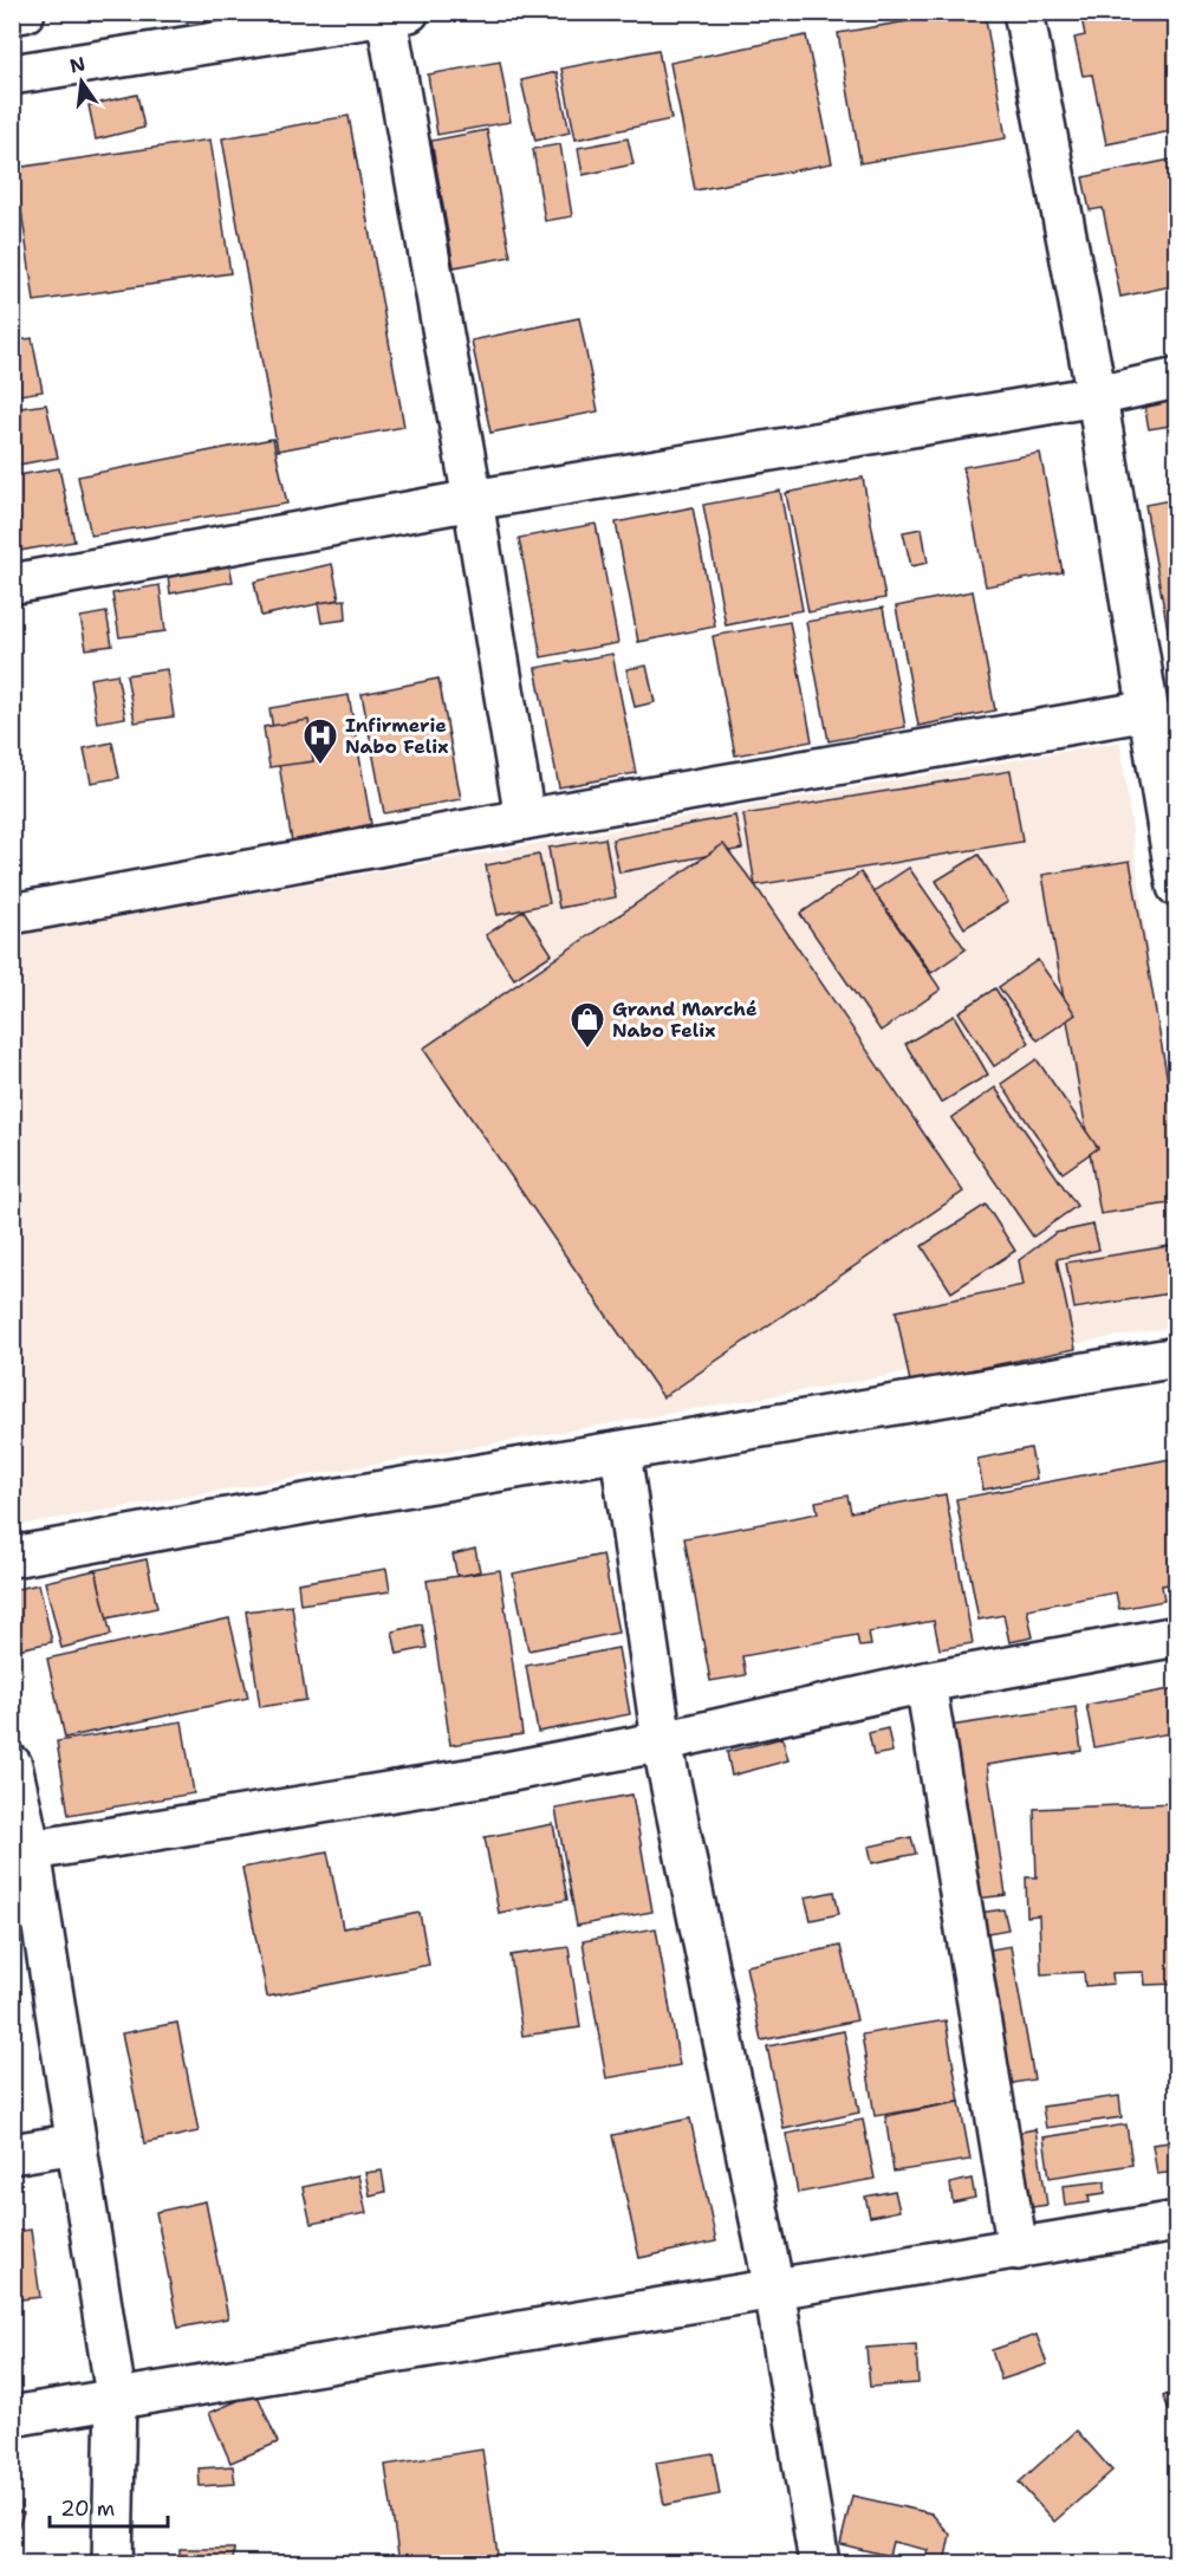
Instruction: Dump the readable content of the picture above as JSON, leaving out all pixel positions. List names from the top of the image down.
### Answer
{
  "places": {
    "hospital": ["Infirmerie Nabo Felix"],
    "shop": ["Grand Marché Nabo Felix"]
  },
  "scale_bar": "20 m",
  "north": "top"
}
